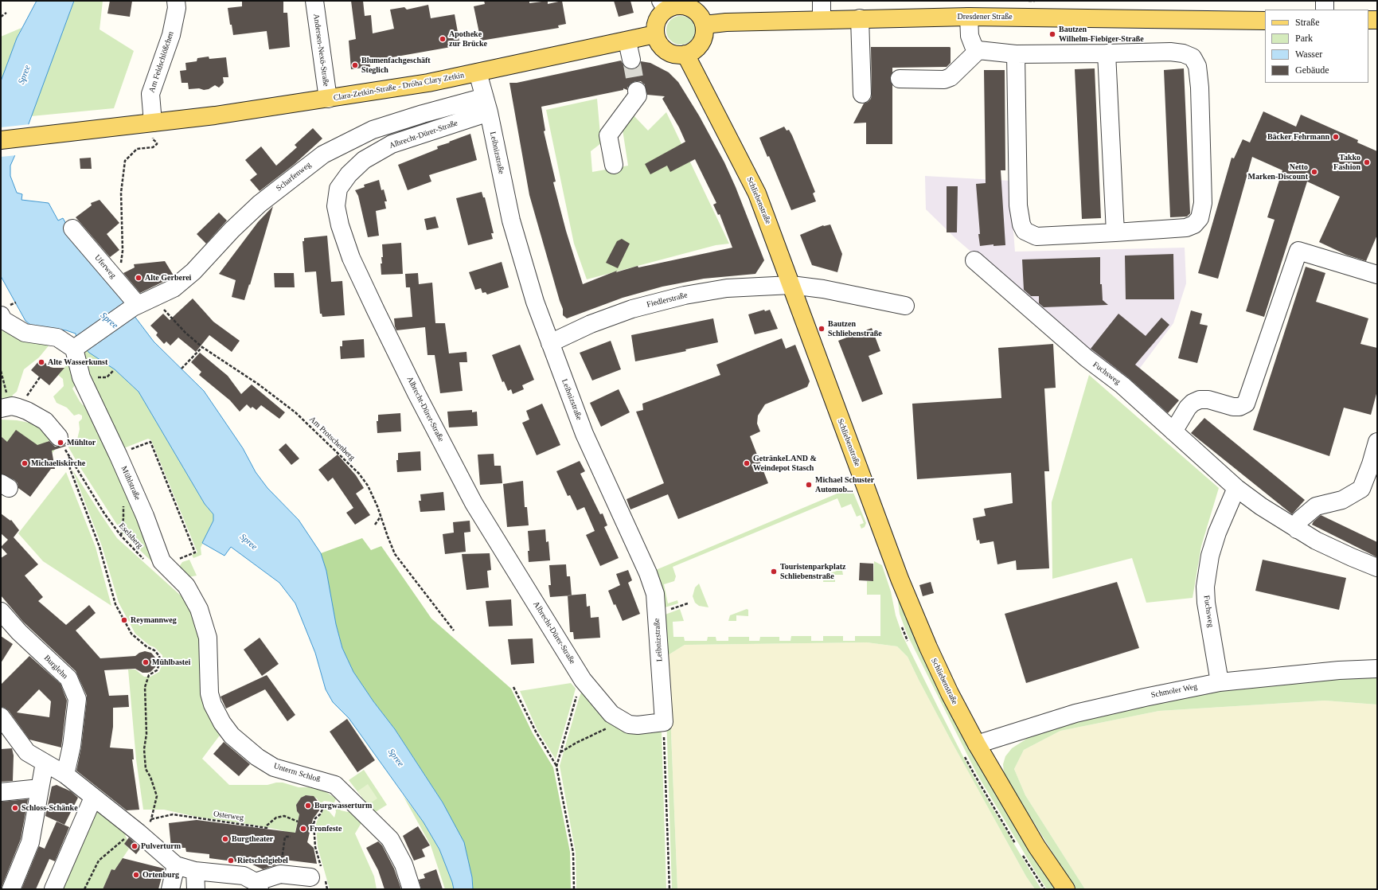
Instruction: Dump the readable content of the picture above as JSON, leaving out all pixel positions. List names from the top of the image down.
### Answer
{
  "streets": {
    "main road": ["Dresdener Straße", "Clara-Zetkin-Straße - Dróha Clary Zetkin", "Schliebenstraße"],
    "street": [
      "Andersen-Nexö-Straße",
      "Am Feldschlößchen",
      "Albrecht-Dürer-Straße",
      "Leibnizstraße",
      "Scharfenweg",
      "Uferweg",
      "Fiedlerstraße",
      "Fuchsweg",
      "Mühlstraße",
      "Burglehn",
      "Schmoler Weg",
      "Unterm Schloß"
    ],
    "path": ["Am Protschenberg", "Eselsberg", "Osterweg"]
  },
  "crossings": [
    ["Dresdener Straße", "Clara-Zetkin-Straße - Dróha Clary Zetkin"],
    ["Dresdener Straße", "Schliebenstraße"],
    ["Andersen-Nexö-Straße", "Clara-Zetkin-Straße - Dróha Clary Zetkin"],
    ["Am Feldschlößchen", "Clara-Zetkin-Straße - Dróha Clary Zetkin"],
    ["Clara-Zetkin-Straße - Dróha Clary Zetkin", "Leibnizstraße"],
    ["Clara-Zetkin-Straße - Dróha Clary Zetkin", "Schliebenstraße"],
    ["Albrecht-Dürer-Straße", "Leibnizstraße"],
    ["Albrecht-Dürer-Straße", "Scharfenweg"],
    ["Leibnizstraße", "Scharfenweg"],
    ["Leibnizstraße", "Fiedlerstraße"],
    ["Scharfenweg", "Uferweg"],
    ["Scharfenweg", "Am Protschenberg"],
    ["Scharfenweg", "Mühlstraße"],
    ["Schliebenstraße", "Fiedlerstraße"],
    ["Schliebenstraße", "Schmoler Weg"],
    ["Fuchsweg", "Schmoler Weg"],
    ["Mühlstraße", "Unterm Schloß"],
    ["Eselsberg", "Osterweg"]
  ],
  "water": ["Spree"],
  "places": [
    "Bautzen Wilhelm-Fiebiger-Straße",
    "Apotheke zur Brücke",
    "Blumenfachgeschäft Steglich",
    "Bäcker Fehrmann",
    "Takko Fashion",
    "Netto Marken-Discount",
    "Alte Gerberei",
    "Bautzen Schliebenstraße",
    "Alte Wasserkunst",
    "Mühltor",
    "Michaeliskirche",
    "GetränkeLAND & Weindepot Stasch",
    "Michael Schuster Automob...",
    "Touristenparkplatz Schliebenstraße",
    "Reymannweg",
    "Mühlbastei",
    "Burgwasserturm",
    "Schloss-Schänke",
    "Fronfeste",
    "Burgtheater",
    "Pulverturm",
    "Rietschelgiebel",
    "Ortenburg"
  ],
  "legend": [
    "Straße",
    "Park",
    "Wasser",
    "Gebäude"
  ]
}
